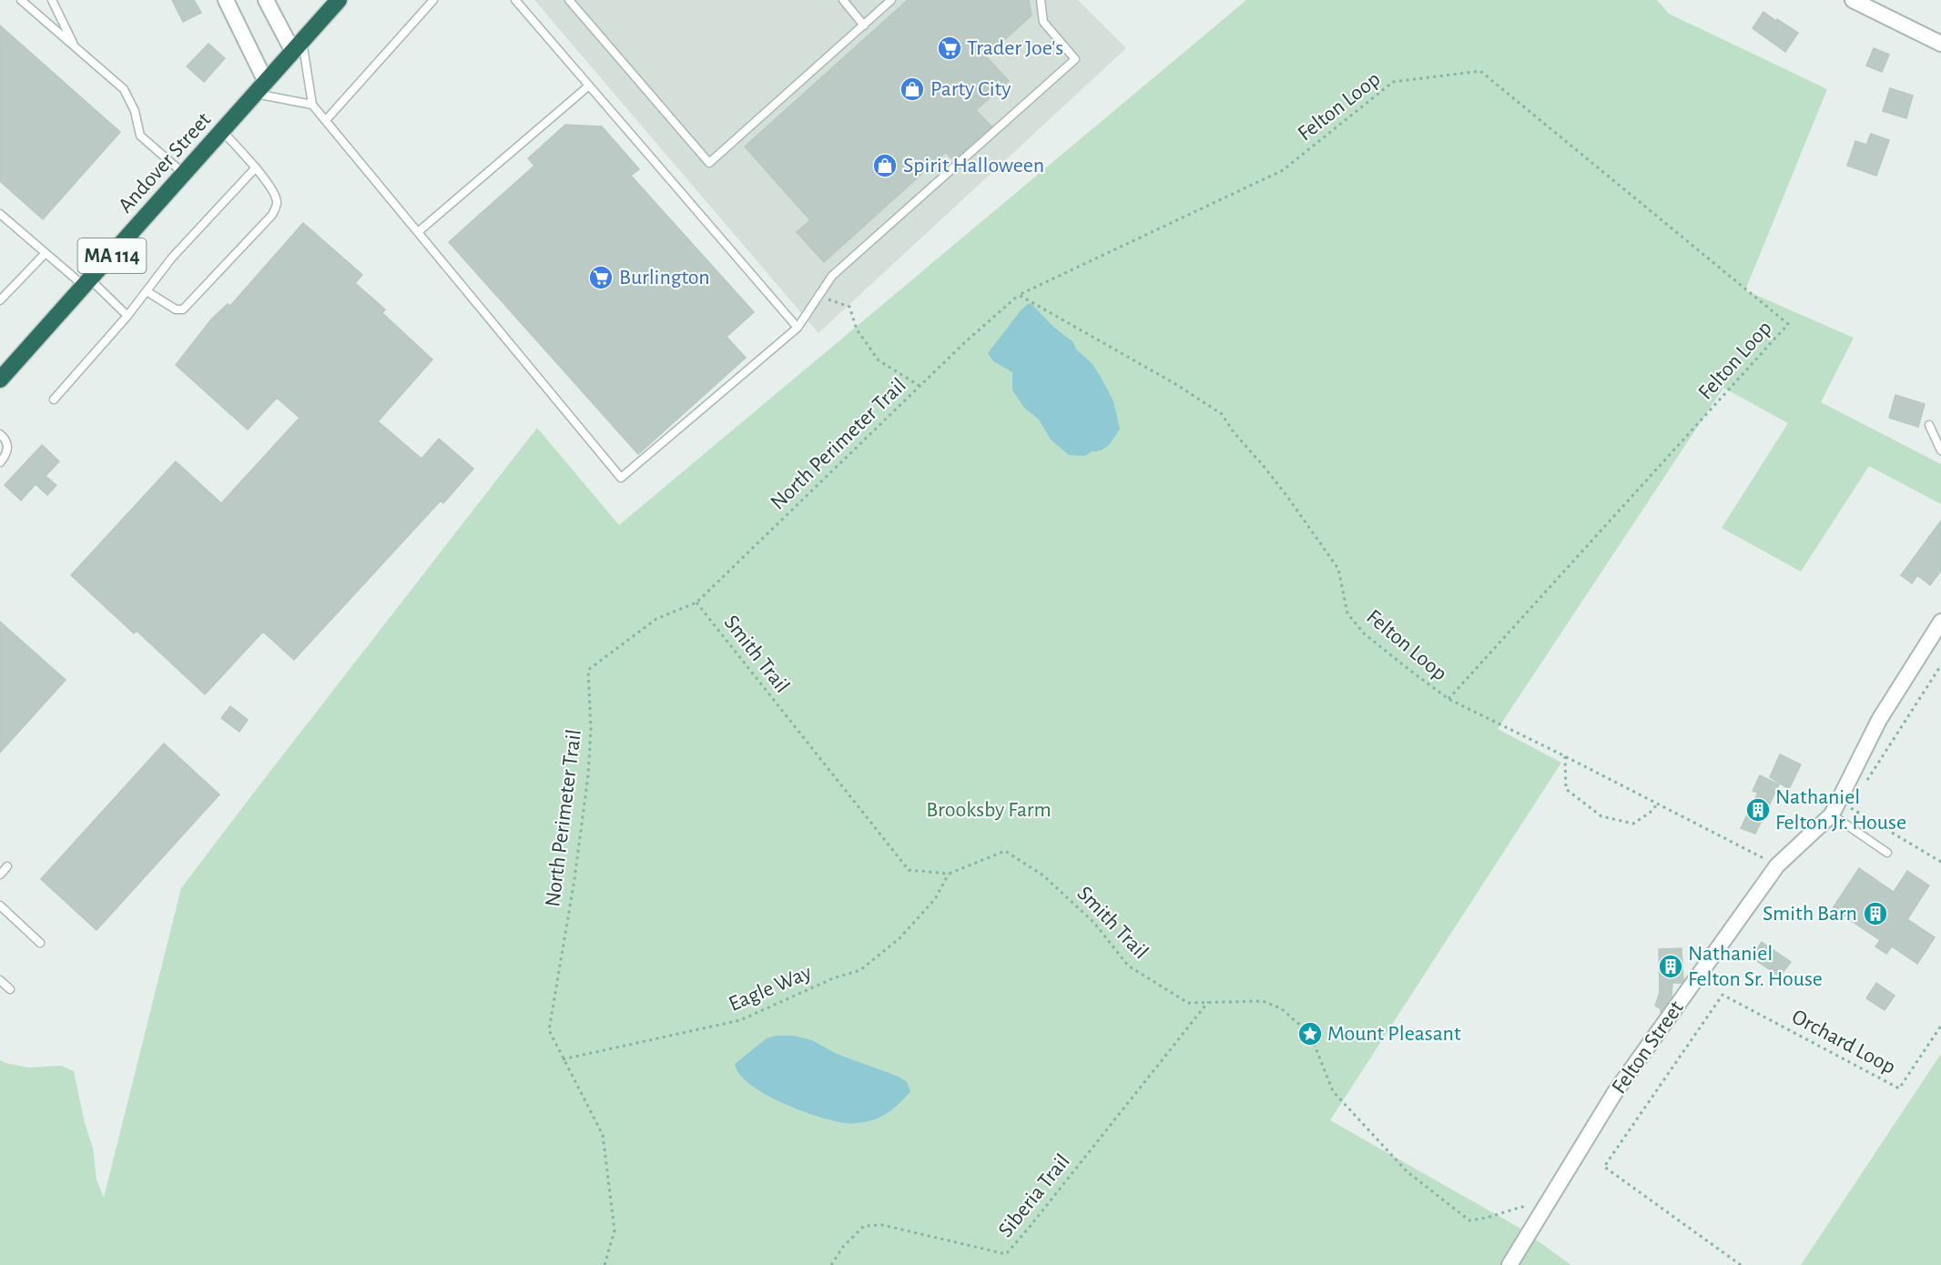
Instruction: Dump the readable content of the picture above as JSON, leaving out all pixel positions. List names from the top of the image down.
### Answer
{
  "streets": {
    "highway": ["Andover Street", "MA 114"],
    "street": ["Felton Street"],
    "path": [
      "Felton Loop",
      "North Perimeter Trail",
      "Smith Trail",
      "Eagle Way",
      "Orchard Loop",
      "Siberia Trail"
    ]
  },
  "crossings": [
    ["Felton Loop", "North Perimeter Trail"],
    ["Felton Loop", "Felton Street"],
    ["North Perimeter Trail", "Smith Trail"],
    ["North Perimeter Trail", "Eagle Way"],
    ["Smith Trail", "Eagle Way"],
    ["Smith Trail", "Felton Street"],
    ["Smith Trail", "Siberia Trail"]
  ],
  "parks": ["Brooksby Farm"],
  "places": {
    "supermarket": ["Trader Joe's", "Burlington"],
    "shop": ["Party City", "Spirit Halloween"],
    "building": ["Nathaniel Felton Jr. House", "Smith Barn", "Nathaniel Felton Sr. House"],
    "place": ["Mount Pleasant"]
  }
}
